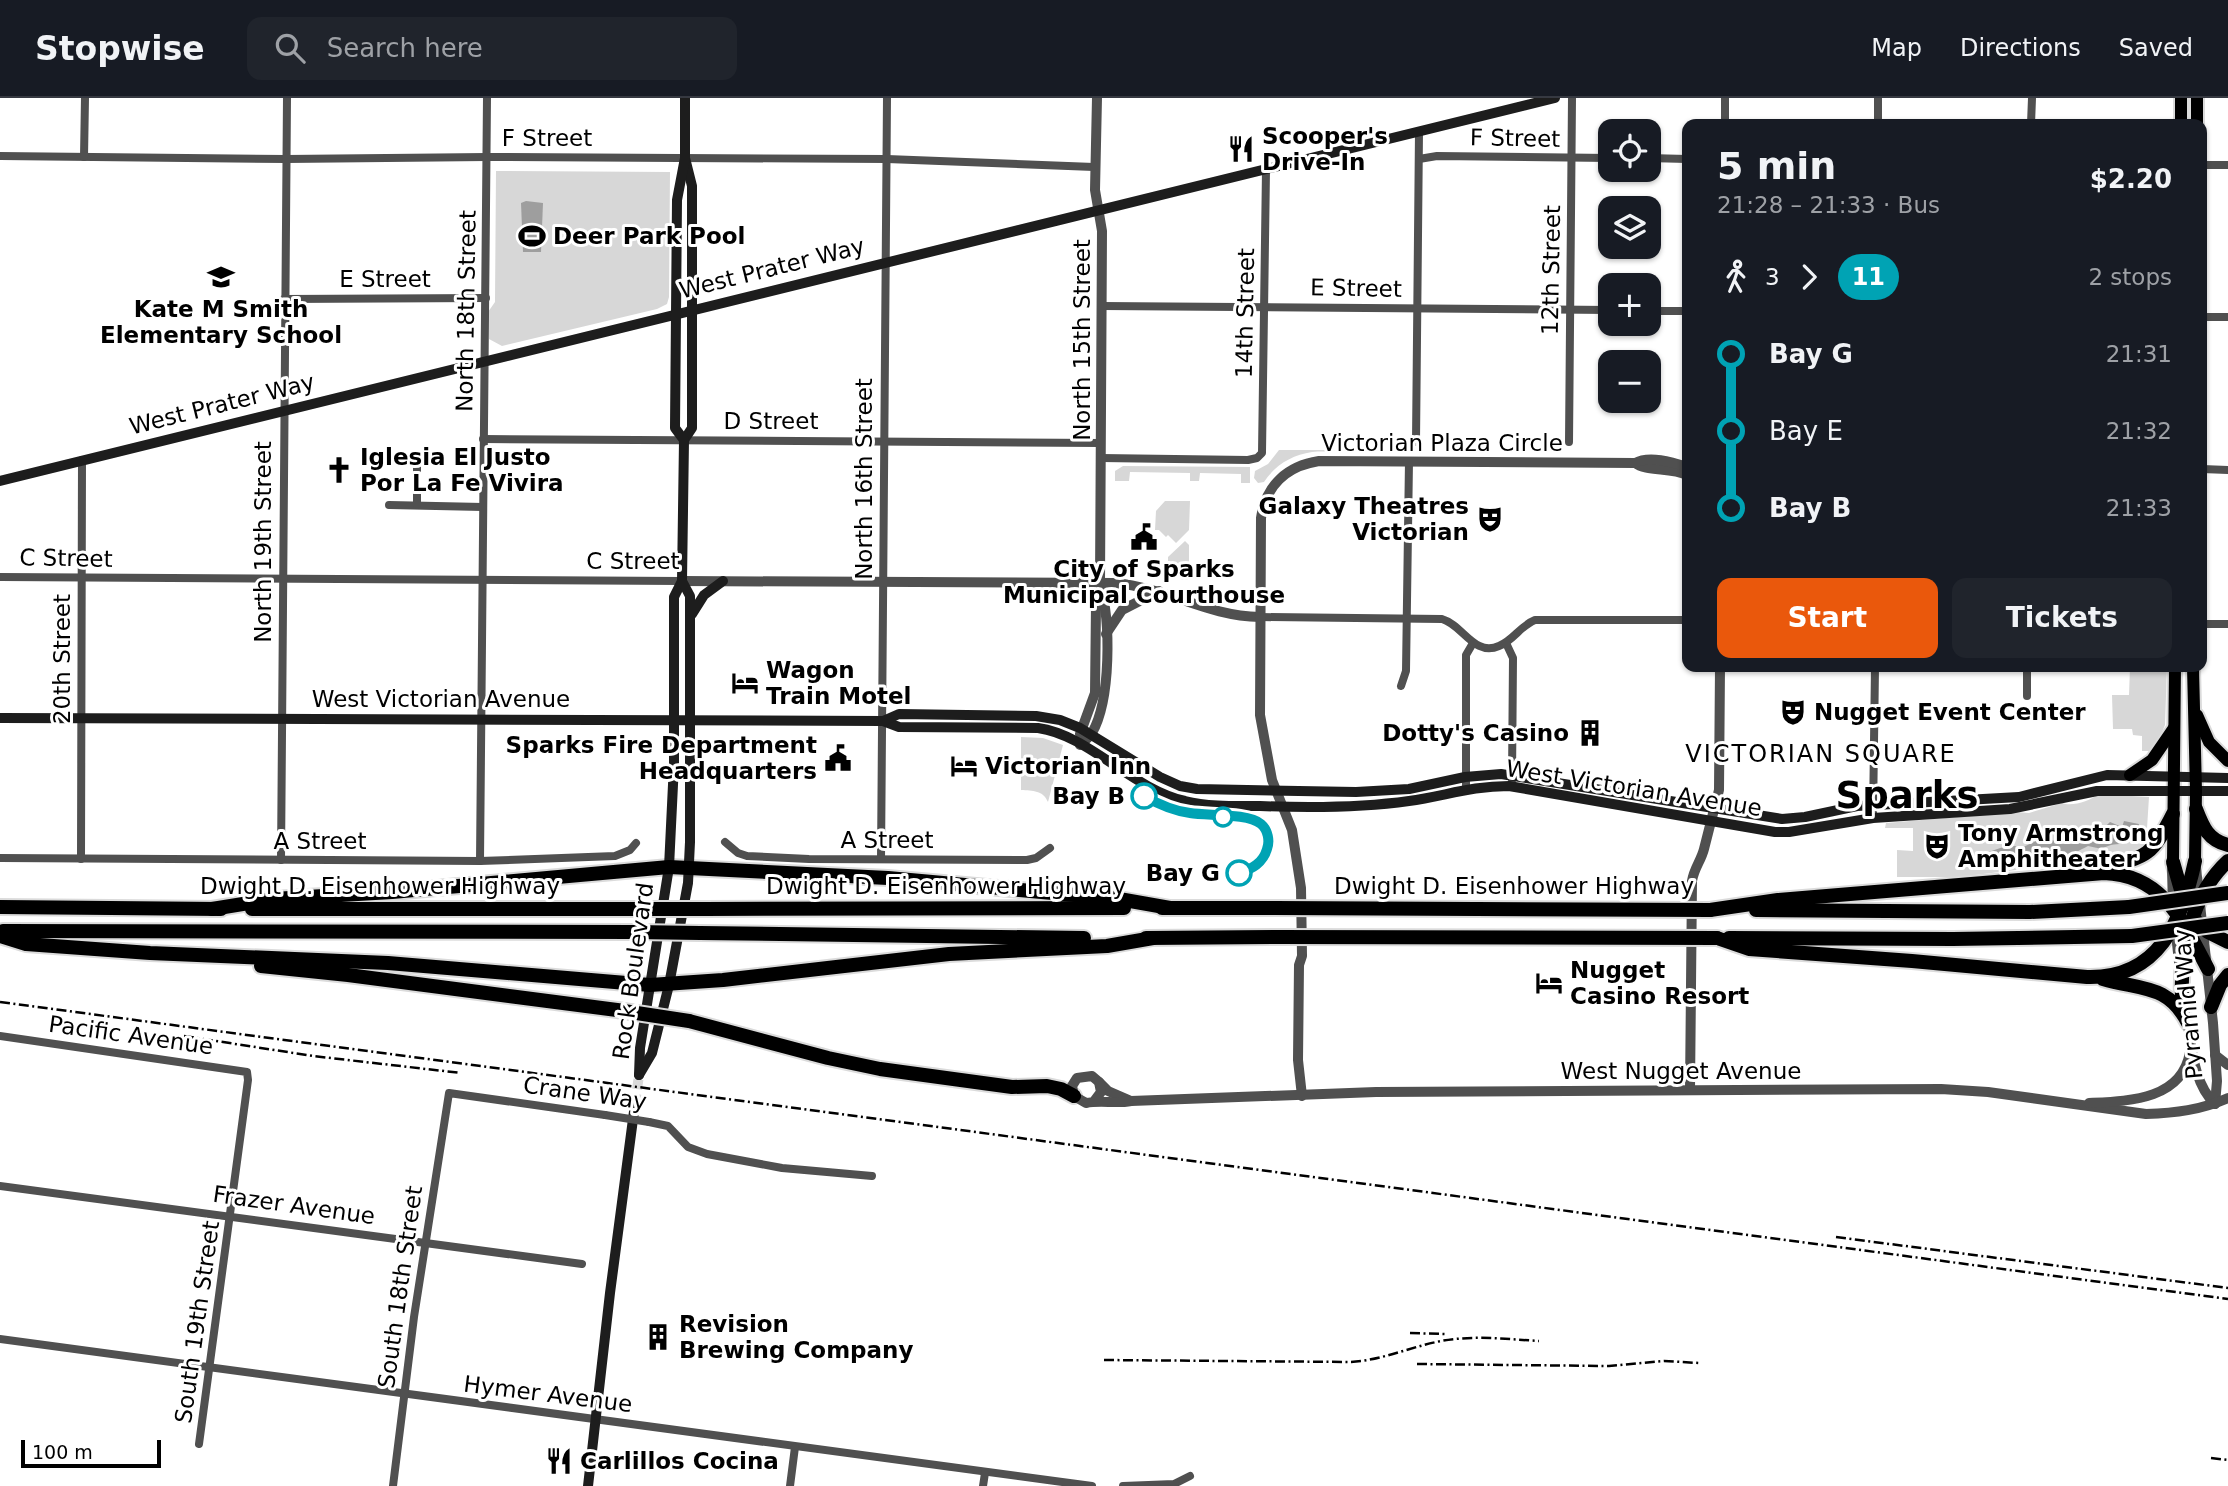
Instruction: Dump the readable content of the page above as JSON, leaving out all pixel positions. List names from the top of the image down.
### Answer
{
  "streets": {
    "highway": ["Dwight D. Eisenhower Highway"],
    "main road": [
      "West Prater Way",
      "West Victorian Avenue",
      "Rock Boulevard",
      "Pyramid Way"
    ],
    "street": [
      "F Street",
      "12th Street",
      "E Street",
      "North 18th Street",
      "14th Street",
      "North 15th Street",
      "D Street",
      "Victorian Plaza Circle",
      "North 16th Street",
      "North 19th Street",
      "C Street",
      "20th Street",
      "A Street",
      "Pacific Avenue",
      "West Nugget Avenue",
      "Crane Way",
      "Frazer Avenue",
      "South 18th Street",
      "South 19th Street",
      "Hymer Avenue"
    ]
  },
  "crossings": [
    ["F Street", "12th Street"],
    ["F Street", "North 18th Street"],
    ["F Street", "North 15th Street"],
    ["F Street", "North 16th Street"],
    ["F Street", "North 19th Street"],
    ["F Street", "Rock Boulevard"],
    ["West Prater Way", "North 18th Street"],
    ["West Prater Way", "14th Street"],
    ["West Prater Way", "North 15th Street"],
    ["West Prater Way", "North 16th Street"],
    ["West Prater Way", "North 19th Street"],
    ["West Prater Way", "20th Street"],
    ["West Prater Way", "Rock Boulevard"],
    ["12th Street", "E Street"],
    ["E Street", "North 18th Street"],
    ["E Street", "14th Street"],
    ["E Street", "North 15th Street"],
    ["E Street", "North 19th Street"],
    ["North 18th Street", "D Street"],
    ["North 18th Street", "C Street"],
    ["North 18th Street", "West Victorian Avenue"],
    ["North 18th Street", "A Street"],
    ["14th Street", "North 15th Street"],
    ["North 15th Street", "D Street"],
    ["North 15th Street", "C Street"],
    ["North 15th Street", "West Victorian Avenue"],
    ["D Street", "North 16th Street"],
    ["D Street", "Rock Boulevard"],
    ["Victorian Plaza Circle", "C Street"],
    ["Victorian Plaza Circle", "West Victorian Avenue"],
    ["North 16th Street", "C Street"],
    ["North 16th Street", "West Victorian Avenue"],
    ["North 16th Street", "A Street"],
    ["North 19th Street", "C Street"],
    ["North 19th Street", "West Victorian Avenue"],
    ["North 19th Street", "A Street"],
    ["C Street", "20th Street"],
    ["C Street", "Rock Boulevard"],
    ["20th Street", "West Victorian Avenue"],
    ["20th Street", "A Street"],
    ["West Victorian Avenue", "Rock Boulevard"],
    ["West Victorian Avenue", "Pyramid Way"],
    ["Pyramid Way", "West Nugget Avenue"],
    ["Pacific Avenue", "South 19th Street"],
    ["Crane Way", "South 18th Street"],
    ["Frazer Avenue", "South 18th Street"],
    ["Frazer Avenue", "South 19th Street"],
    ["South 18th Street", "Hymer Avenue"],
    ["South 19th Street", "Hymer Avenue"]
  ],
  "districts": ["VICTORIAN SQUARE", "Sparks"],
  "places": {
    "restaurant": ["Scooper's Drive-In", "Carlillos Cocina"],
    "sports": ["Deer Park Pool"],
    "school or university": ["Kate M Smith Elementary School"],
    "church": ["Iglesia El Justo Por La Fe Vivira"],
    "theatre": ["Galaxy Theatres Victorian", "Nugget Event Center", "Tony Armstrong Amphitheater"],
    "public building": ["City of Sparks Municipal Courthouse", "Sparks Fire Department Headquarters"],
    "hotel": ["Wagon Train Motel", "Victorian Inn", "Nugget Casino Resort"],
    "building": ["Dotty's Casino", "Revision Brewing Company"],
    "other": ["Bay B", "Bay G"]
  },
  "lines": ["bus line 11"],
  "scale_bar": "100 m",
  "page": {
    "header": "Stopwise",
    "search": "Search here",
    "nav": ["Map", "Directions", "Saved"],
    "map_buttons": ["+", "−"],
    "heading": ["5 min", "21:28 – 21:33 · Bus", "$2.20"],
    "legs": ["3", "11", "2 stops"],
    "list": [
      {
        "name": "Bay G",
        "value": "21:31"
      },
      {
        "name": "Bay E",
        "value": "21:32"
      },
      {
        "name": "Bay B",
        "value": "21:33"
      }
    ],
    "buttons": ["Start", "Tickets"],
    "scale": "100 m"
  }
}
